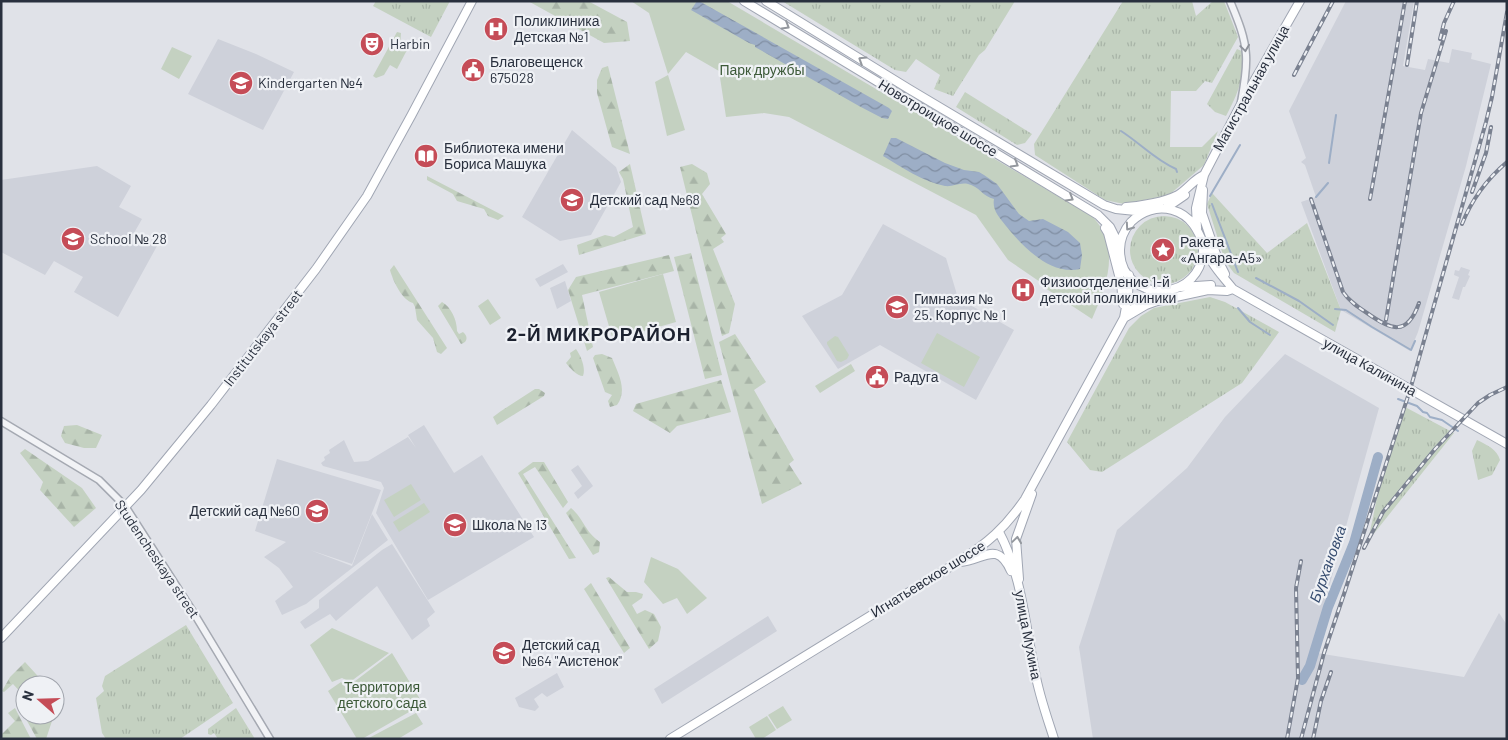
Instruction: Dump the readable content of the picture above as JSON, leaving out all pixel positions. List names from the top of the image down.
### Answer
{
  "streets": {
    "main road": [
      "Магистральная улица",
      "Новотроицкое шоссе",
      "Institutskaya street",
      "улица Калинина",
      "Игнатьевское шоссе",
      "улица Мухина"
    ],
    "street": ["Studencheskaya street"]
  },
  "crossings": [
    ["Institutskaya street", "Studencheskaya street"],
    ["Игнатьевское шоссе", "улица Мухина"]
  ],
  "districts": ["2-Й МИКРОРАЙОН"],
  "water": ["Бурхановка"],
  "parks": ["Парк дружбы", "Территория детского сада"],
  "places": {
    "hospital": ["Поликлиника Детская №1", "Физиоотделение 1-й детской поликлиники"],
    "theatre": ["Harbin"],
    "public building": ["Благовещенск 675028", "Радуга"],
    "school or university": [
      "Kindergarten №4",
      "Детский сад №68",
      "School № 28",
      "Гимназия № 25. Корпус № 1",
      "Детский сад №60",
      "Школа № 13",
      "Детский сад №64 \"Аистенок\""
    ],
    "library": ["Библиотека имени Бориса Машука"],
    "place": ["Ракета «Ангара-А5»"]
  },
  "north": "left"
}
